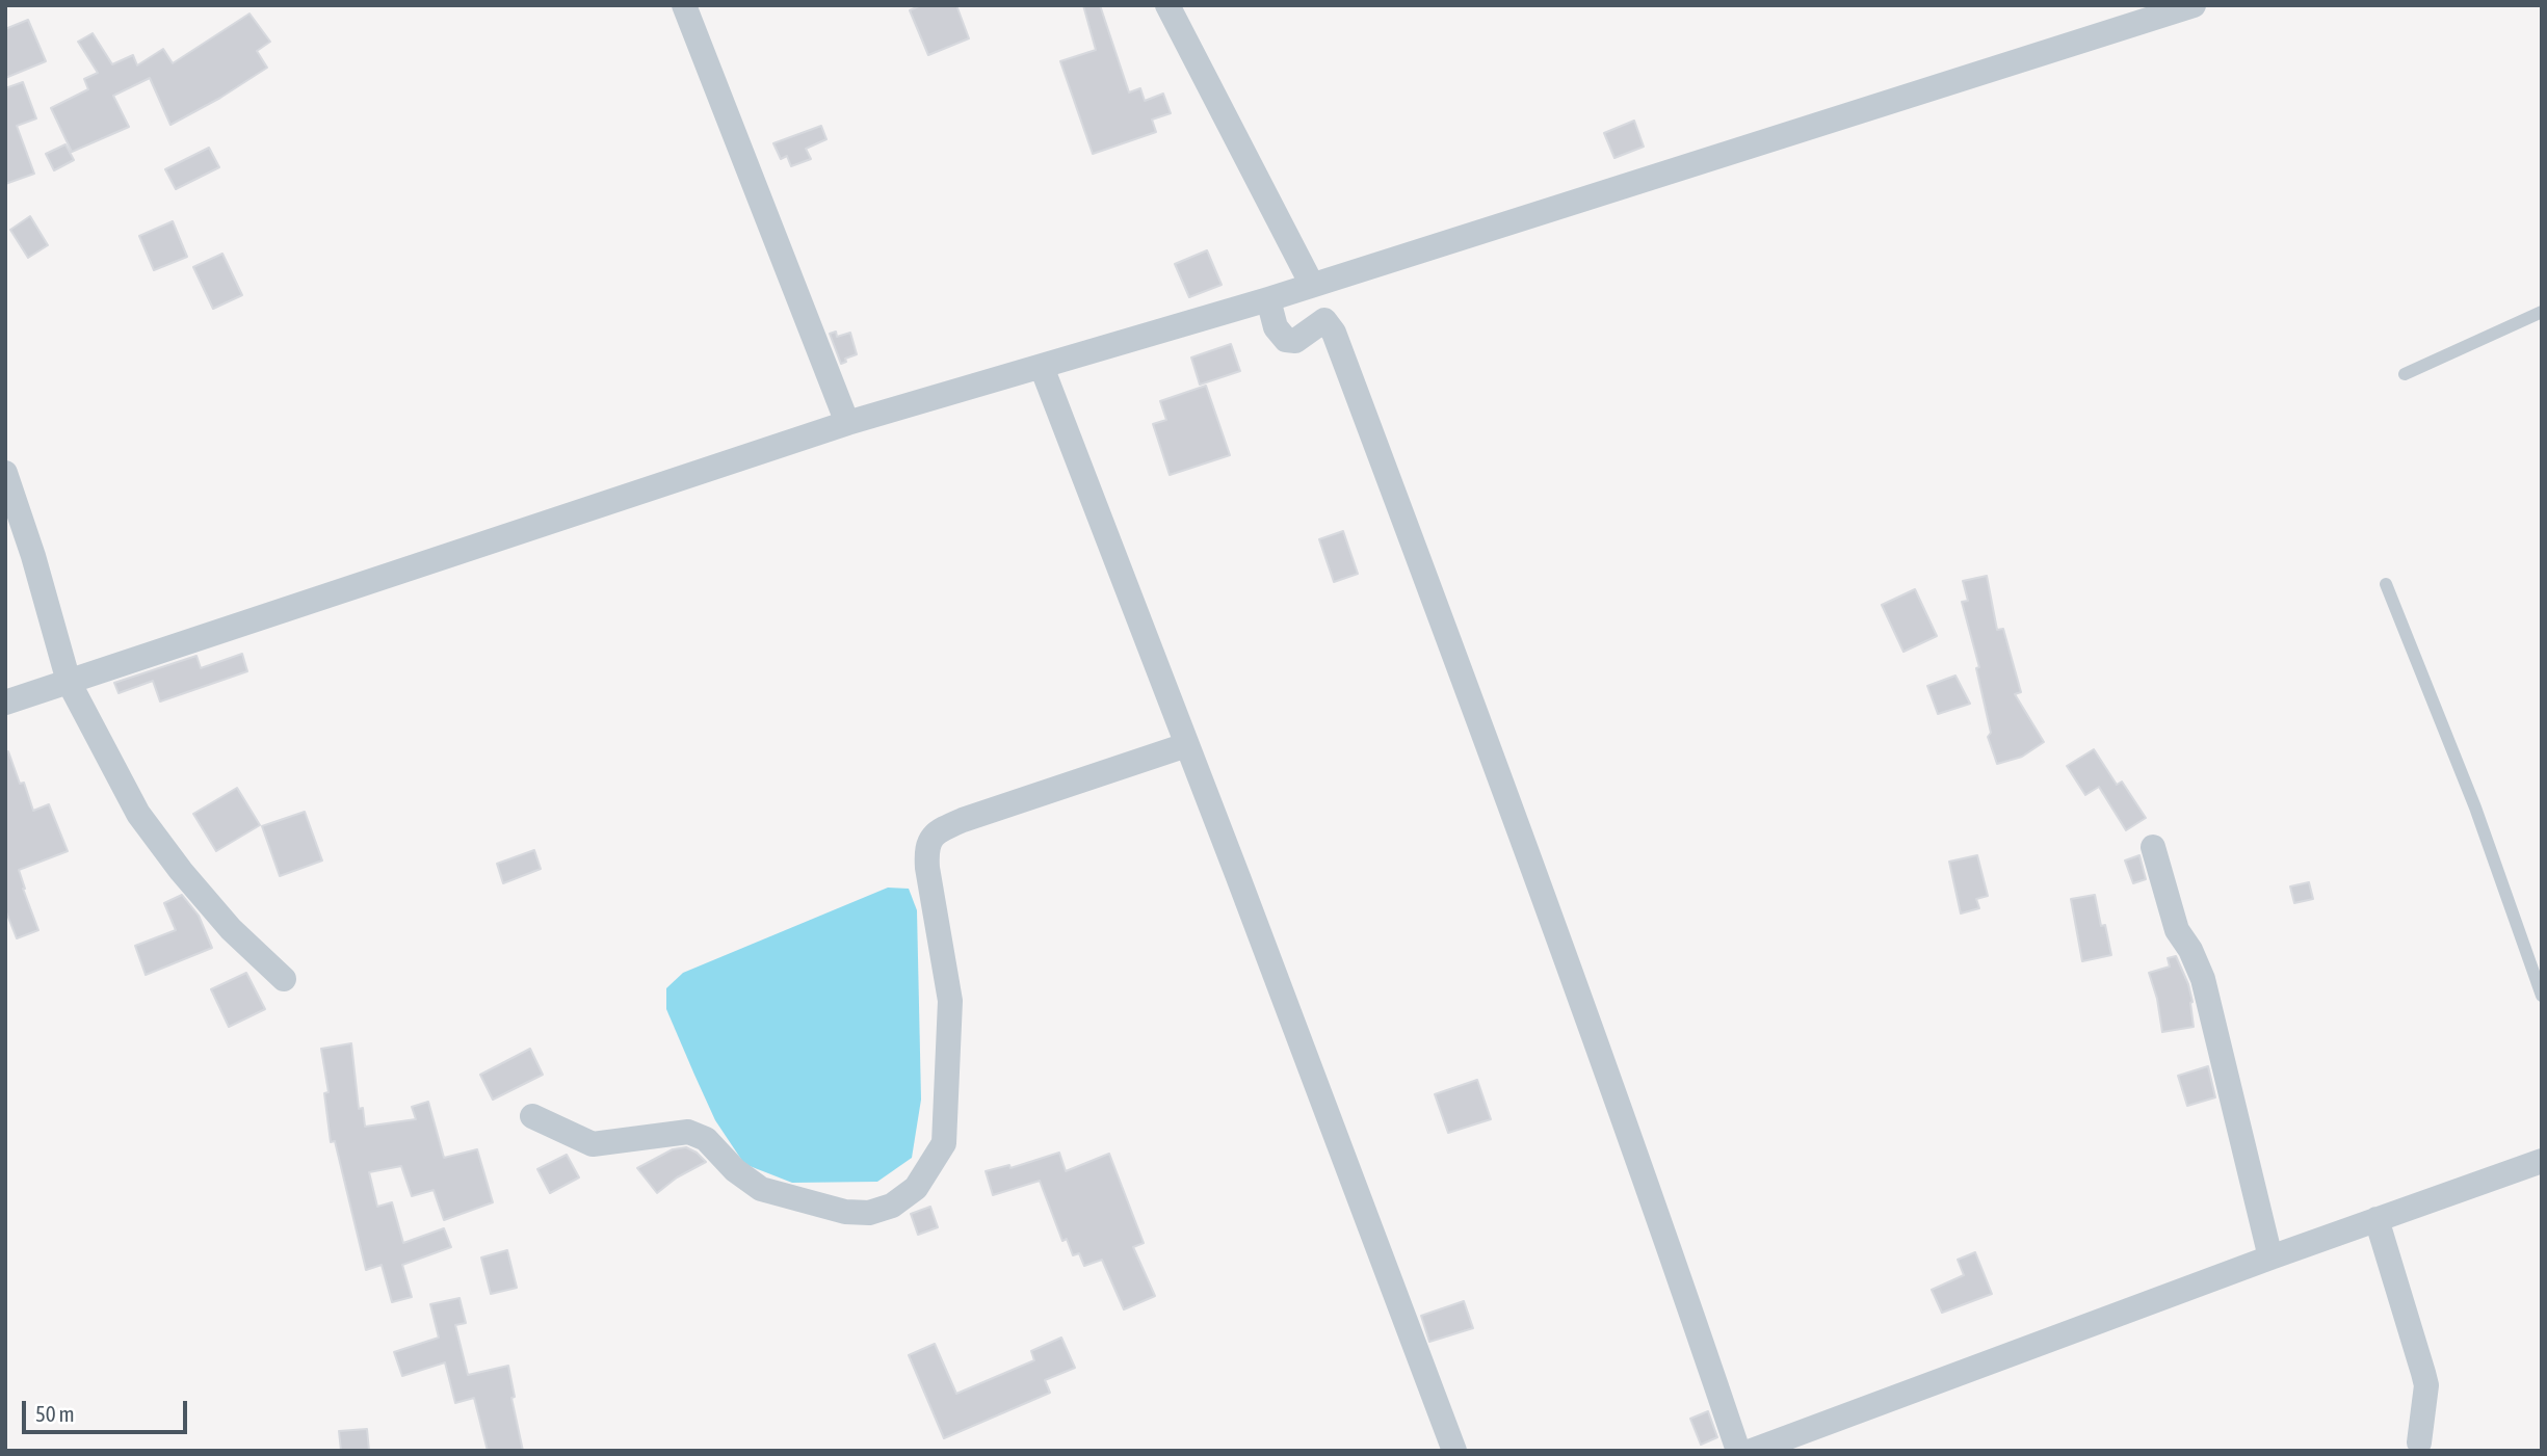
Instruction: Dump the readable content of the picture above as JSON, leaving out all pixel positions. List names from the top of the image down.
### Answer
{
  "scale_bar": "50 m"
}
